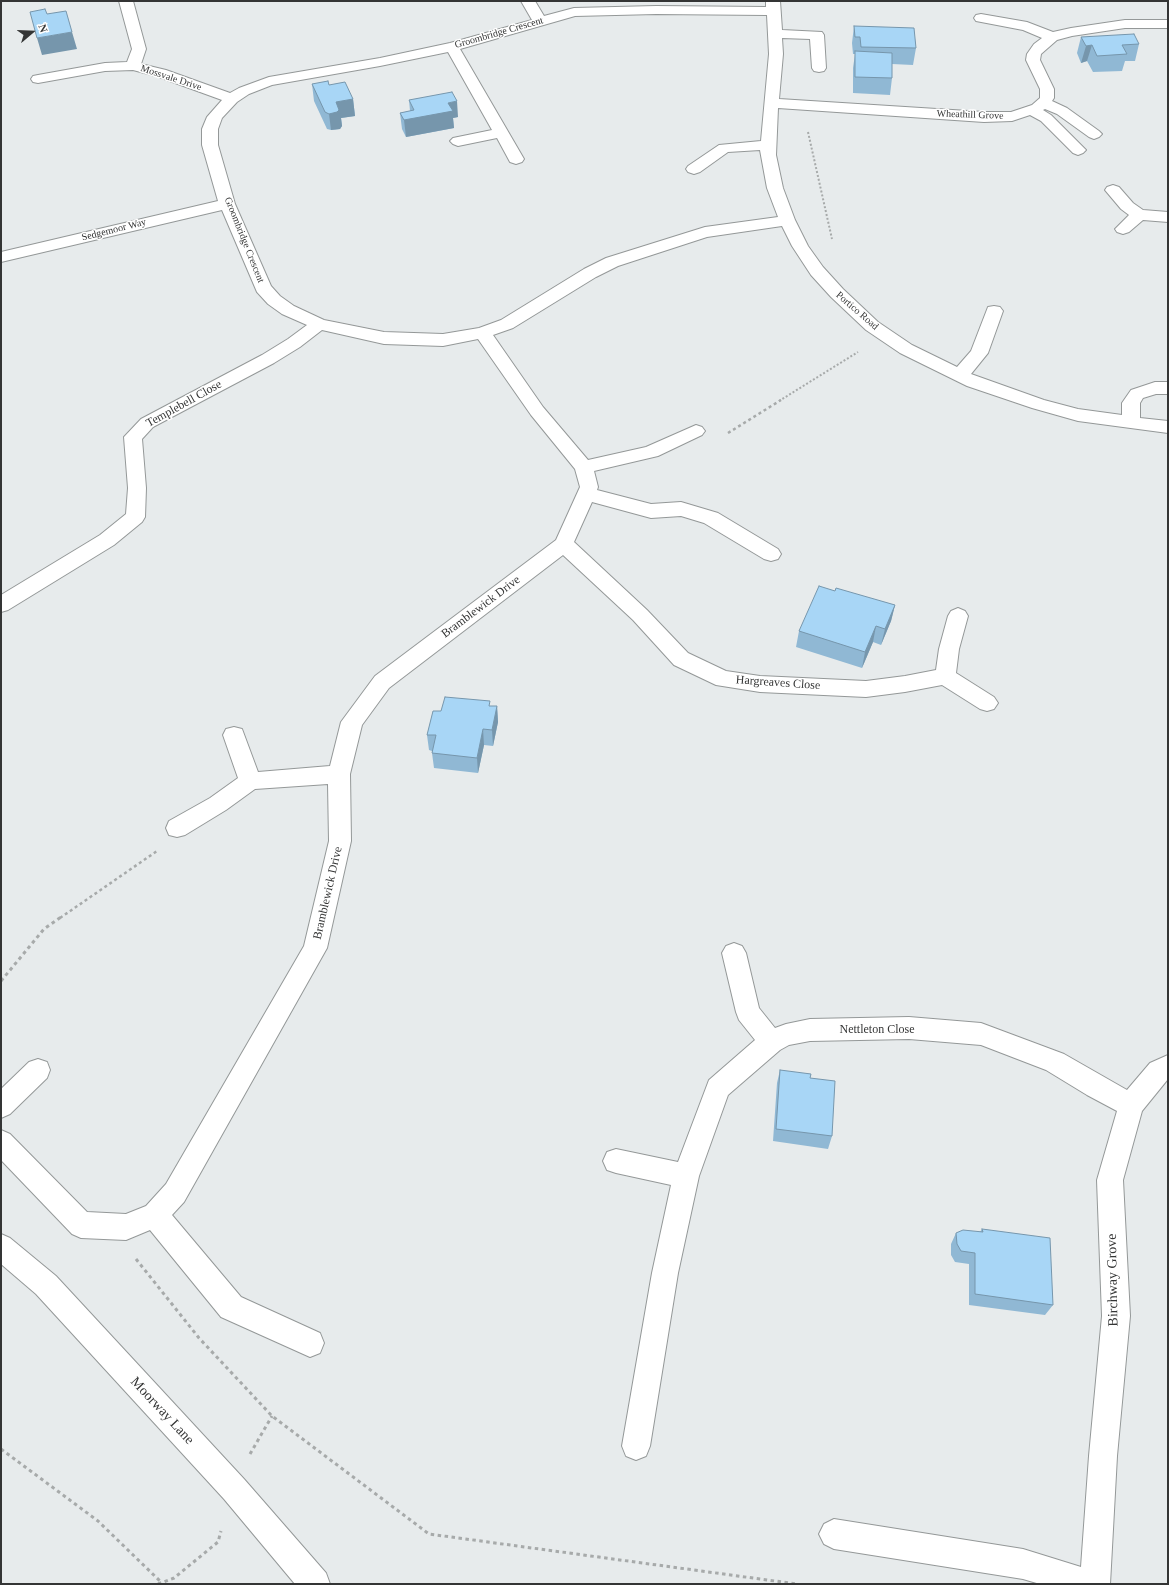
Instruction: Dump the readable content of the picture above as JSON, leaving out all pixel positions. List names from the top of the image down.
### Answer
{
  "streets": {
    "street": [
      "Groombridge Crescent",
      "Mossvale Drive",
      "Wheathill Grove",
      "Sedgemoor Way",
      "Portico Road",
      "Templebell Close",
      "Bramblewick Drive",
      "Hargreaves Close",
      "Nettleton Close",
      "Birchway Grove",
      "Moorway Lane"
    ]
  },
  "crossings": [
    ["Groombridge Crescent", "Mossvale Drive"],
    ["Groombridge Crescent", "Sedgemoor Way"],
    ["Groombridge Crescent", "Portico Road"],
    ["Groombridge Crescent", "Templebell Close"],
    ["Groombridge Crescent", "Bramblewick Drive"],
    ["Wheathill Grove", "Portico Road"],
    ["Bramblewick Drive", "Hargreaves Close"],
    ["Nettleton Close", "Birchway Grove"]
  ],
  "north": "right"
}
